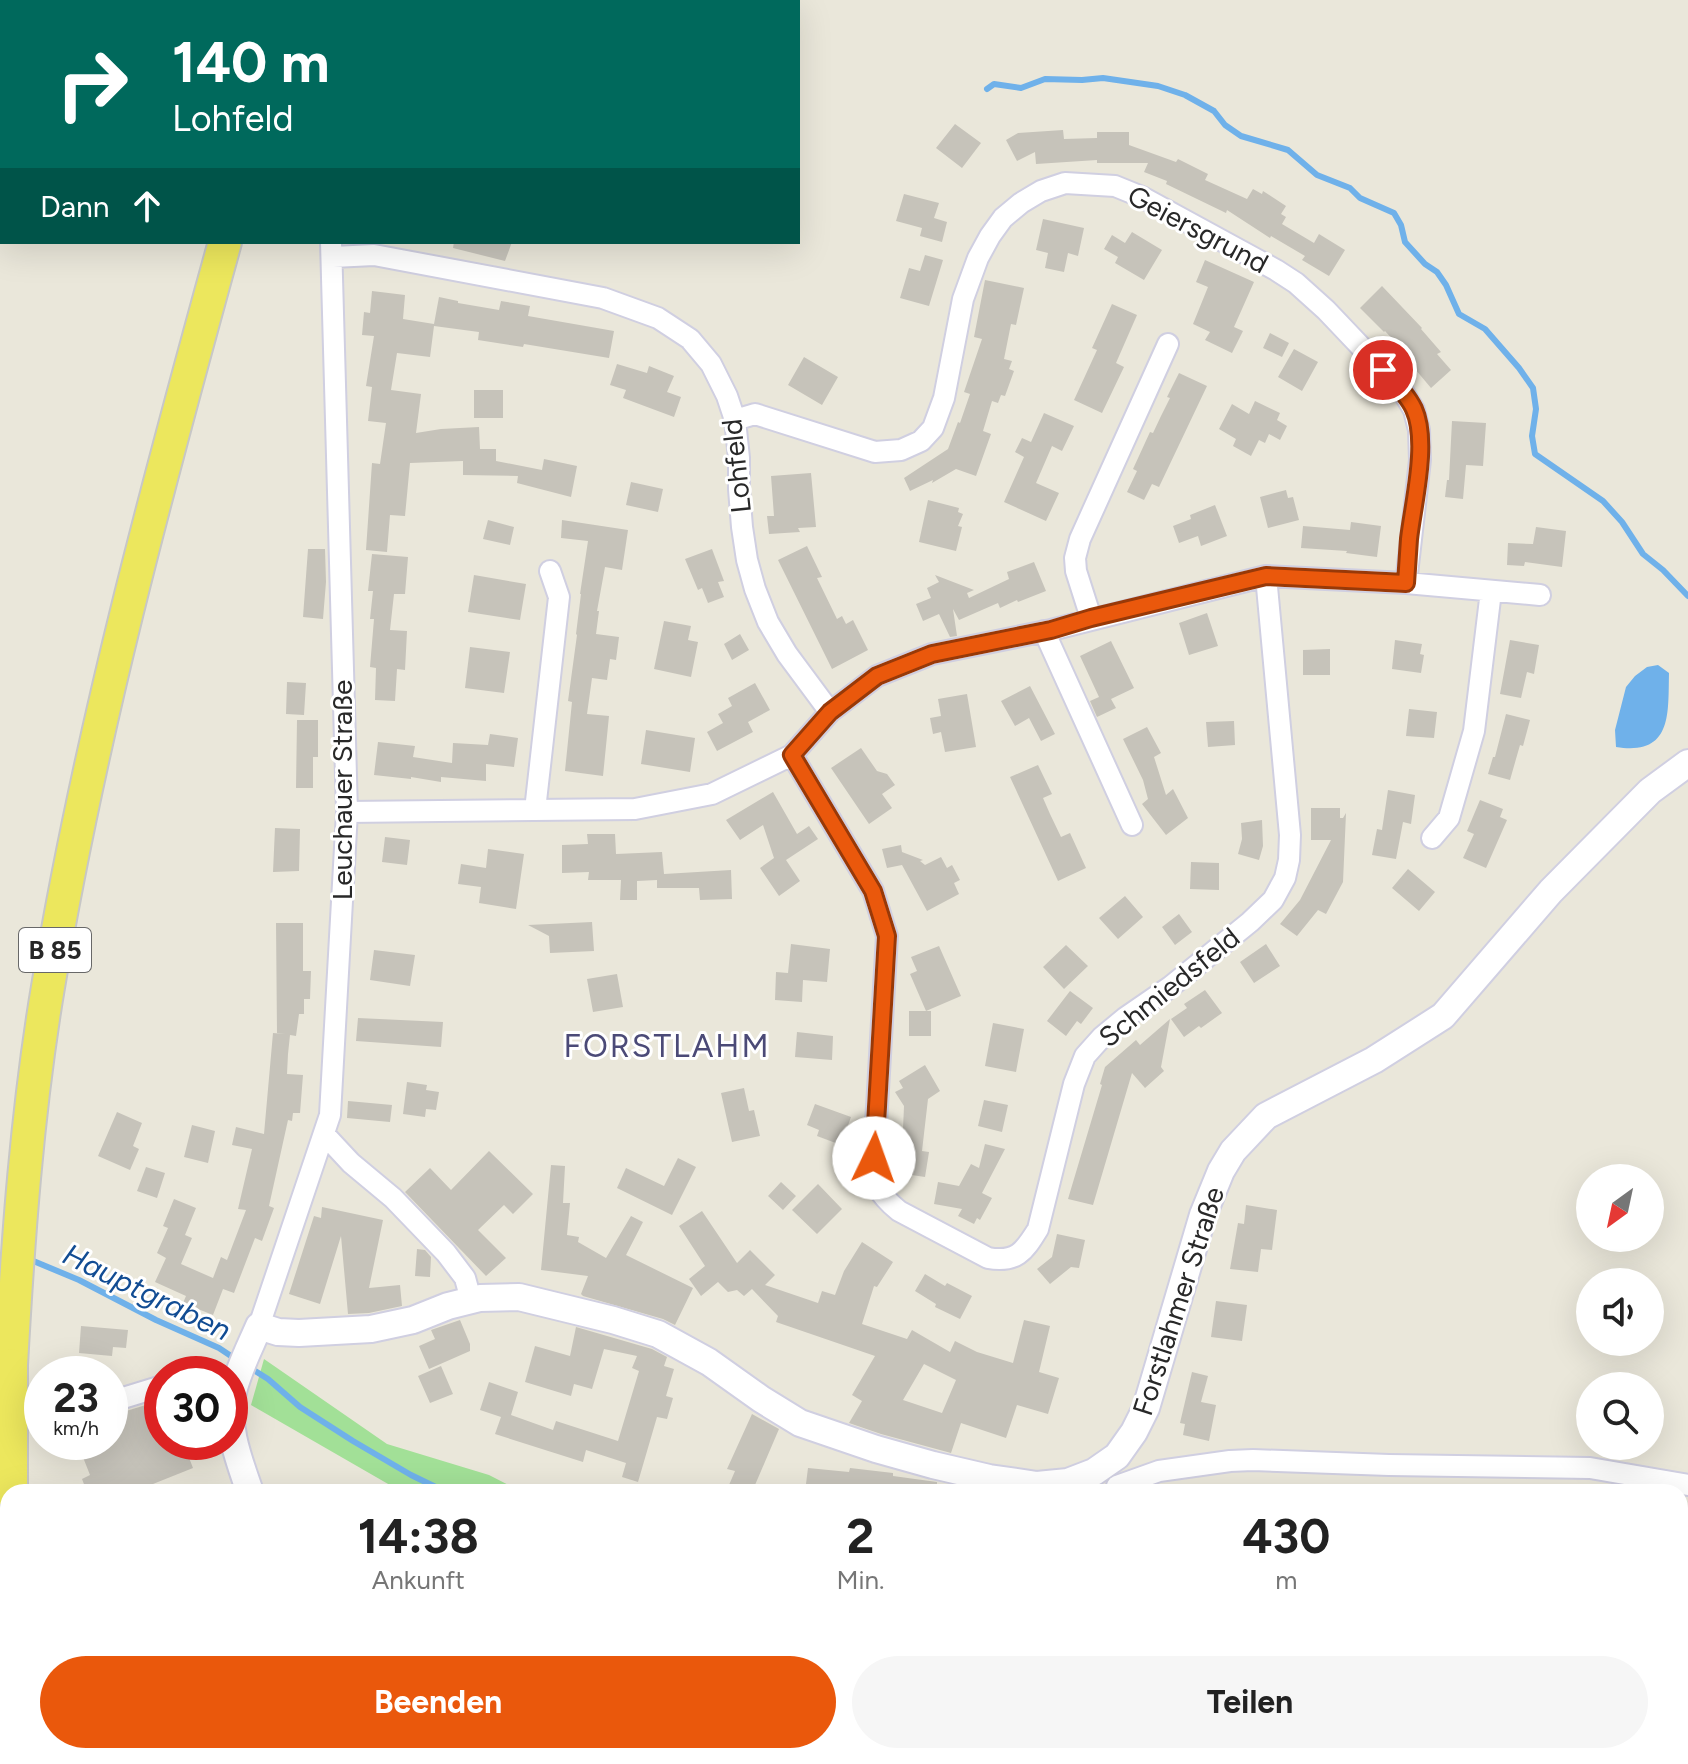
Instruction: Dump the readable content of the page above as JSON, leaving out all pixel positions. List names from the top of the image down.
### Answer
{
  "streets": {
    "main road": ["B 85"],
    "street": [
      "Geiersgrund",
      "Lohfeld",
      "Leuchauer Straße",
      "Schmiedsfeld",
      "Forstlahmer Straße"
    ]
  },
  "crossings": [
    ["Geiersgrund", "Lohfeld"],
    ["Lohfeld", "Leuchauer Straße"],
    ["Leuchauer Straße", "Forstlahmer Straße"]
  ],
  "districts": ["FORSTLAHM"],
  "water": ["Hauptgraben"],
  "north": "bottom left",
  "page": {
    "turn": ["140 m", "Lohfeld"],
    "then": "Dann",
    "speed": "23 km/h",
    "limit": "30",
    "eta": [
      "14:38",
      "Ankunft",
      "2",
      "Min.",
      "430",
      "m"
    ],
    "buttons": ["Beenden", "Teilen"]
  }
}
